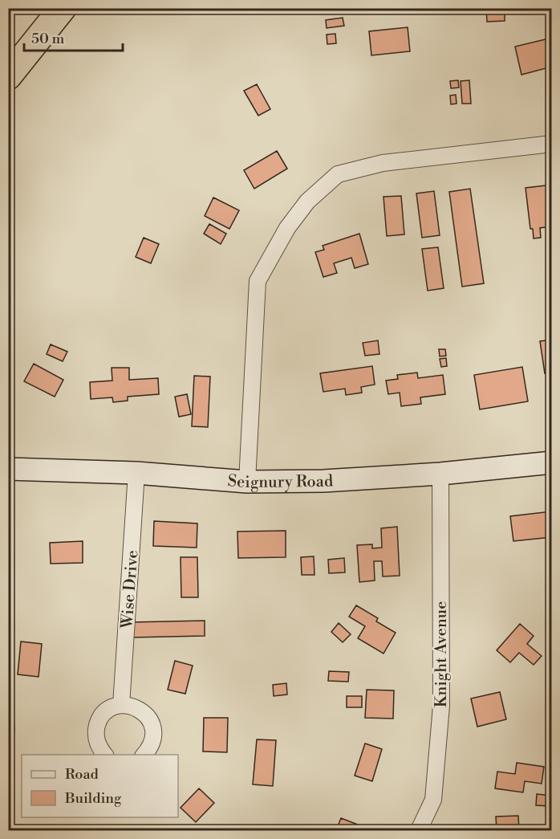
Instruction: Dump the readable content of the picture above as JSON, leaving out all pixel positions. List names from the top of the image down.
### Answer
{
  "streets": {
    "main road": ["Seignury Road"],
    "street": ["Wise Drive", "Knight Avenue"]
  },
  "crossings": [
    ["Seignury Road", "Wise Drive"],
    ["Seignury Road", "Knight Avenue"]
  ],
  "legend": ["Road", "Building"],
  "scale_bar": "50 m"
}
